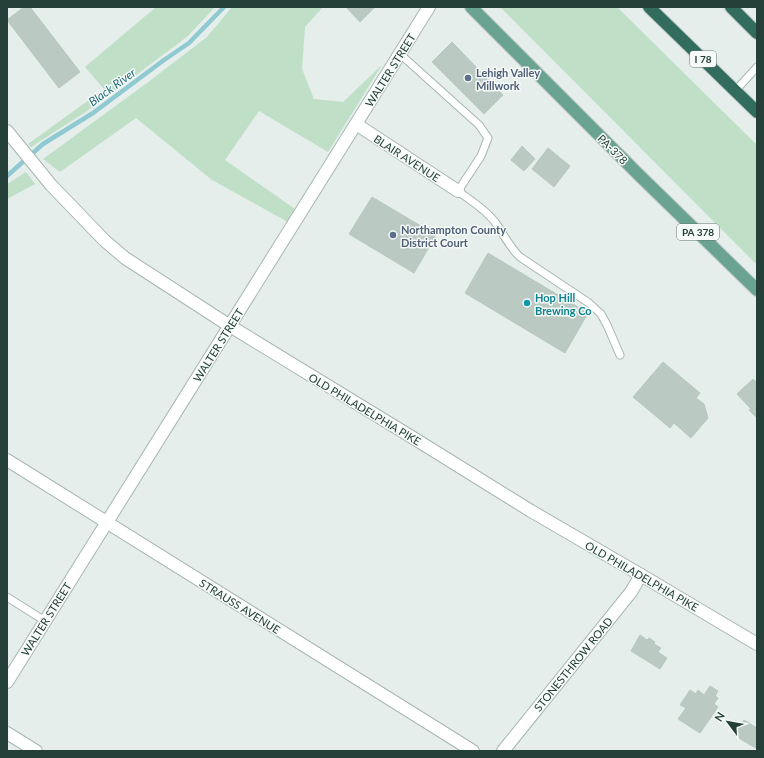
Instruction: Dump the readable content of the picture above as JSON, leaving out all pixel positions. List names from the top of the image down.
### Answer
{
  "streets": {
    "highway": ["I 78"],
    "main road": ["PA-378", "PA 378"],
    "street": [
      "WALTER STREET",
      "BLAIR AVENUE",
      "OLD PHILADELPHIA PIKE",
      "STRAUSS AVENUE",
      "STONESTHROW ROAD"
    ]
  },
  "crossings": [
    ["WALTER STREET", "BLAIR AVENUE"],
    ["WALTER STREET", "OLD PHILADELPHIA PIKE"],
    ["WALTER STREET", "STRAUSS AVENUE"],
    ["OLD PHILADELPHIA PIKE", "STONESTHROW ROAD"]
  ],
  "water": ["Black River"],
  "places": ["Lehigh Valley Millwork", "Northampton County District Court", "Hop Hill Brewing Co"],
  "north": "top left"
}
